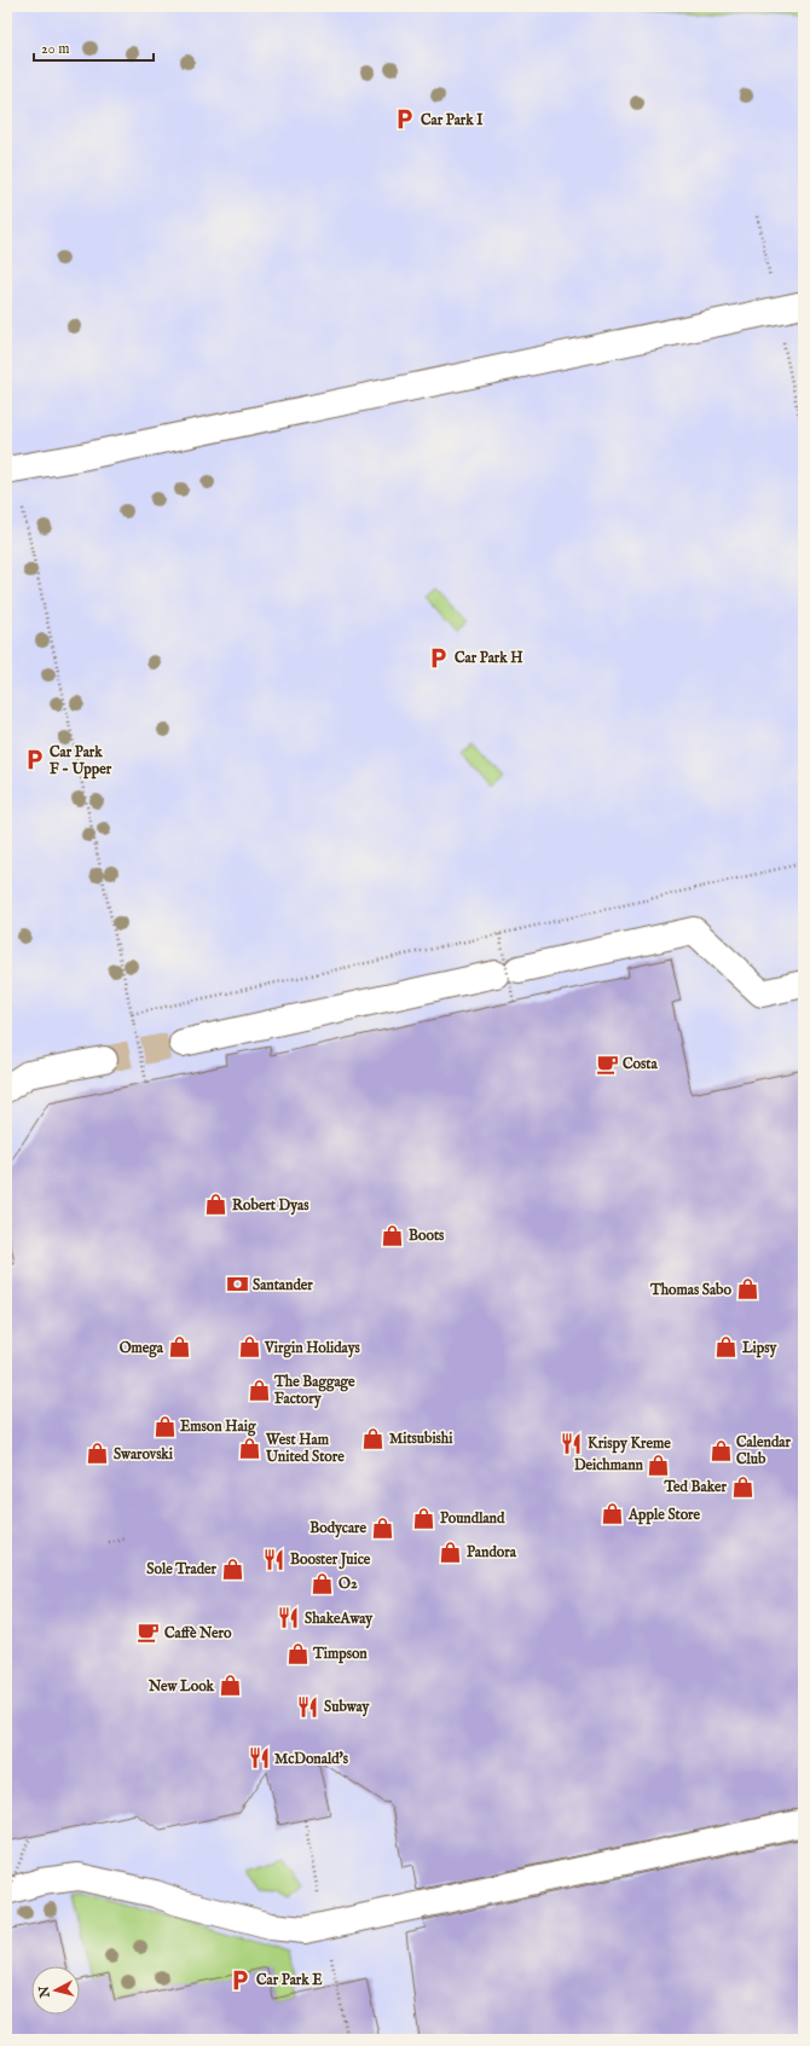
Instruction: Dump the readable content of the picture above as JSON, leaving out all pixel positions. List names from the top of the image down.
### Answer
{
  "places": {
    "parking": [
      "Car Park I",
      "Car Park H",
      "Car Park F - Upper",
      "Car Park E"
    ],
    "cafe": ["Costa", "Caffè Nero"],
    "shop": [
      "Robert Dyas",
      "Boots",
      "Thomas Sabo",
      "Omega",
      "Virgin Holidays",
      "Lipsy",
      "The Baggage Factory",
      "Emson Haig",
      "Mitsubishi",
      "West Ham United Store",
      "Calendar Club",
      "Swarovski",
      "Deichmann",
      "Ted Baker",
      "Apple Store",
      "Poundland",
      "Bodycare",
      "Pandora",
      "Sole Trader",
      "O2",
      "Timpson",
      "New Look"
    ],
    "bank": ["Santander"],
    "restaurant": [
      "Krispy Kreme",
      "Booster Juice",
      "ShakeAway",
      "Subway",
      "McDonald's"
    ]
  },
  "scale_bar": "20 m",
  "north": "left"
}
